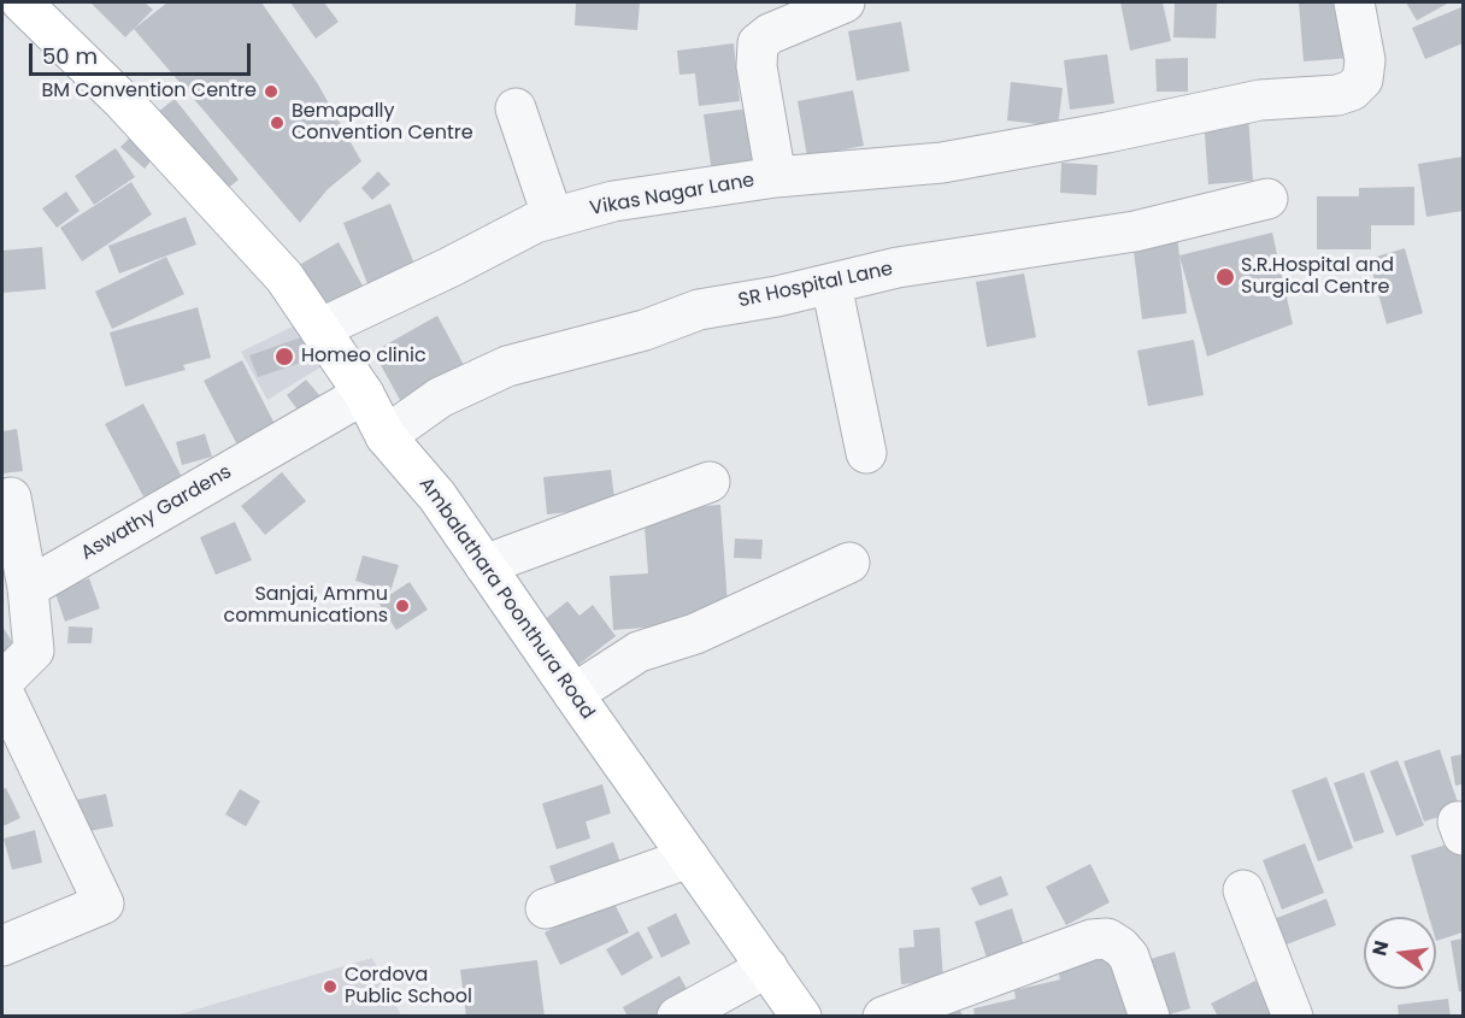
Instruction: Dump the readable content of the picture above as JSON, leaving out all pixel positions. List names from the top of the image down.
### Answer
{
  "streets": {
    "main road": ["Ambalathara Poonthura Road"],
    "street": ["Vikas Nagar Lane", "SR Hospital Lane", "Aswathy Gardens"]
  },
  "crossings": [
    ["Vikas Nagar Lane", "Ambalathara Poonthura Road"],
    ["SR Hospital Lane", "Ambalathara Poonthura Road"],
    ["Aswathy Gardens", "Ambalathara Poonthura Road"]
  ],
  "places": [
    "BM Convention Centre",
    "Bemapally Convention Centre",
    "S.R.Hospital and Surgical Centre",
    "Homeo clinic",
    "Sanjai, Ammu communications",
    "Cordova Public School"
  ],
  "scale_bar": "50 m",
  "north": "left"
}
